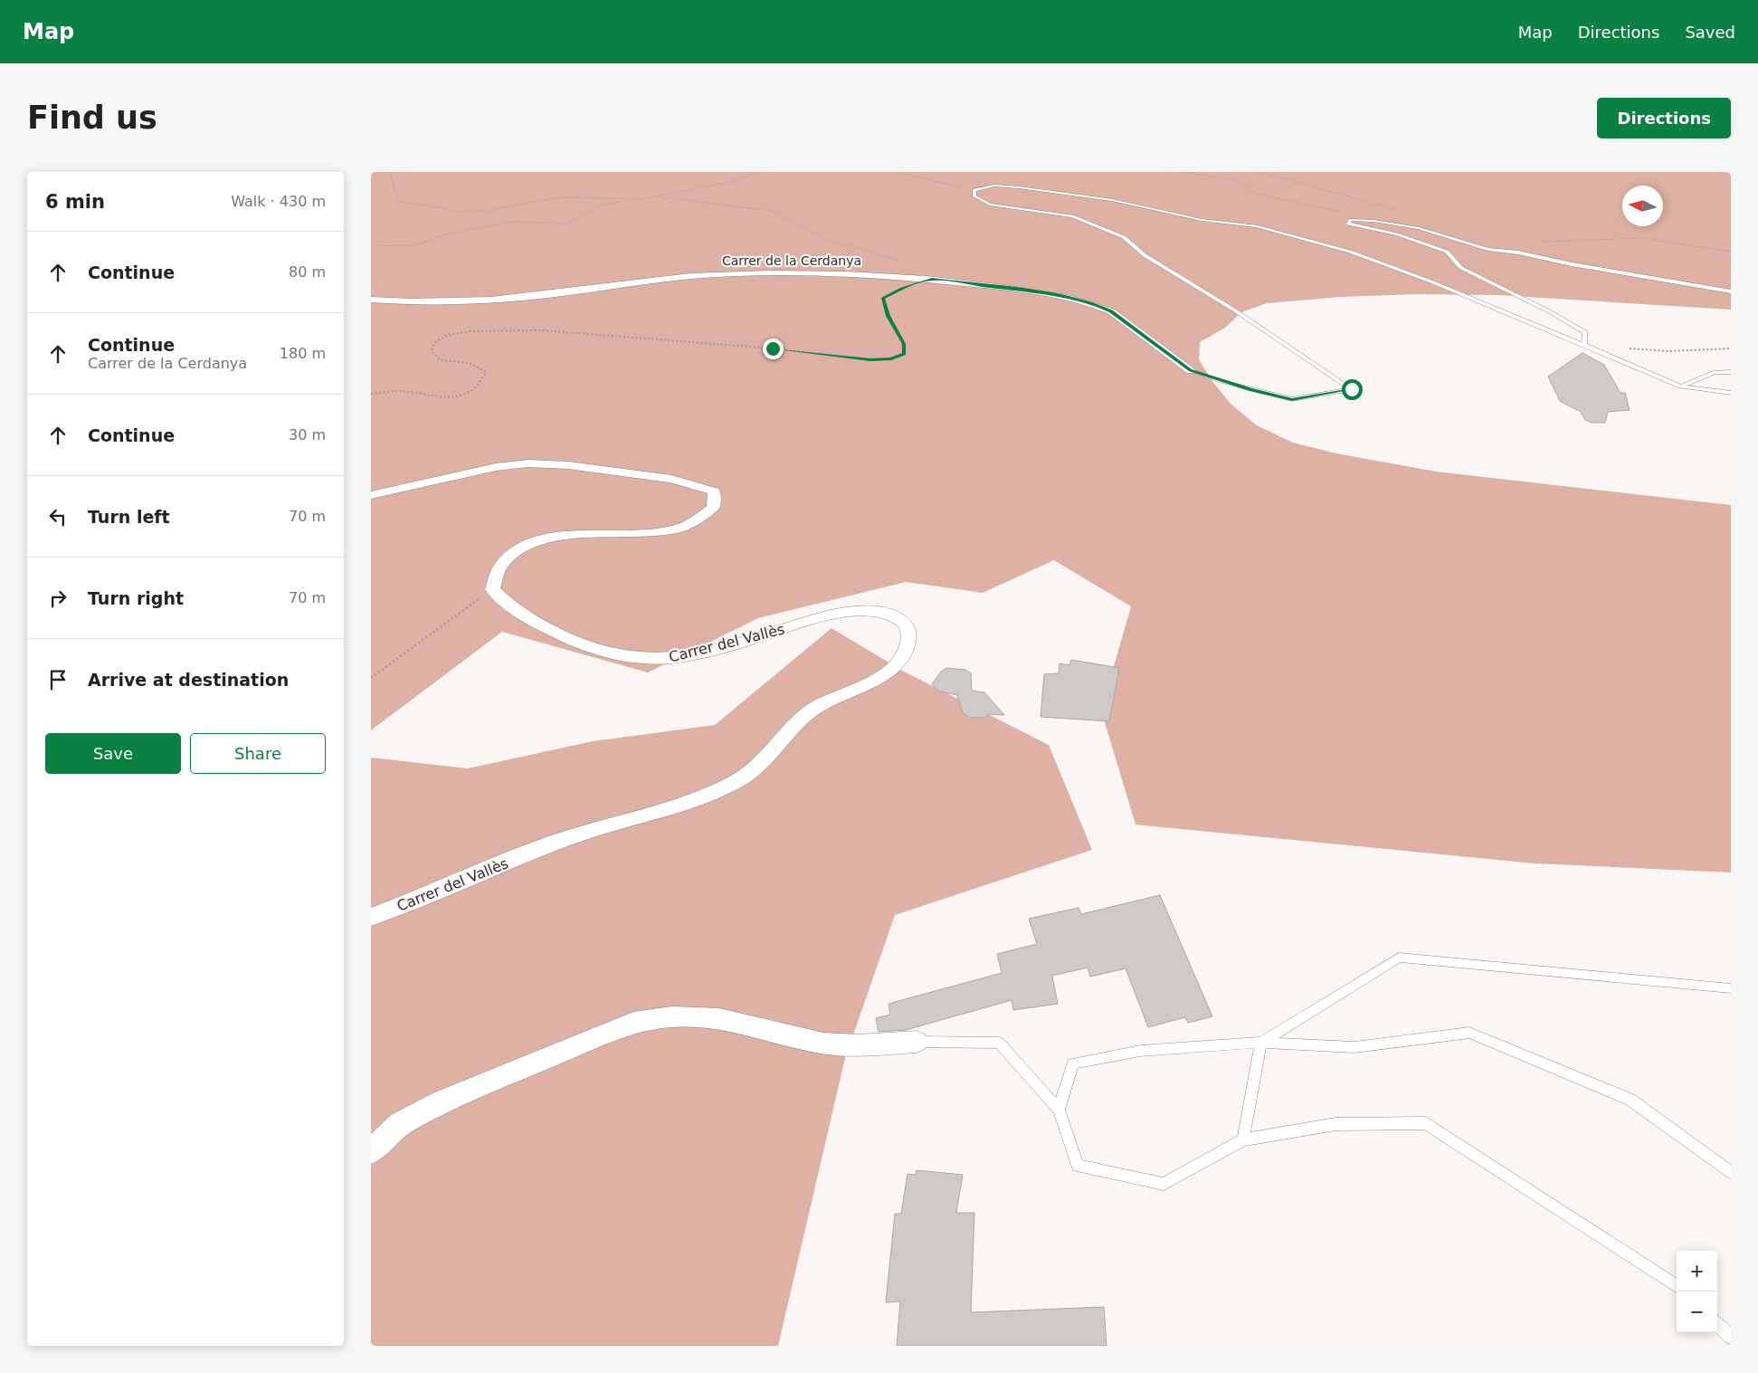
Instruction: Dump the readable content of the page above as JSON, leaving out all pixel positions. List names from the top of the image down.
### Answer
{
  "streets": {
    "street": ["Carrer de la Cerdanya", "Carrer del Vallès"]
  },
  "north": "left",
  "page": {
    "header": "Map",
    "nav": ["Map", "Directions", "Saved"],
    "buttons": [
      "Directions",
      ["Save", "Share"]
    ],
    "title": "Find us",
    "heading": ["6 min", "Walk · 430 m"],
    "list": [
      ["Continue", "80 m"],
      ["Continue", "Carrer de la Cerdanya", "180 m"],
      ["Continue", "30 m"],
      ["Turn left", "70 m"],
      ["Turn right", "70 m"],
      "Arrive at destination"
    ],
    "map_buttons": ["+", "−"]
  }
}
